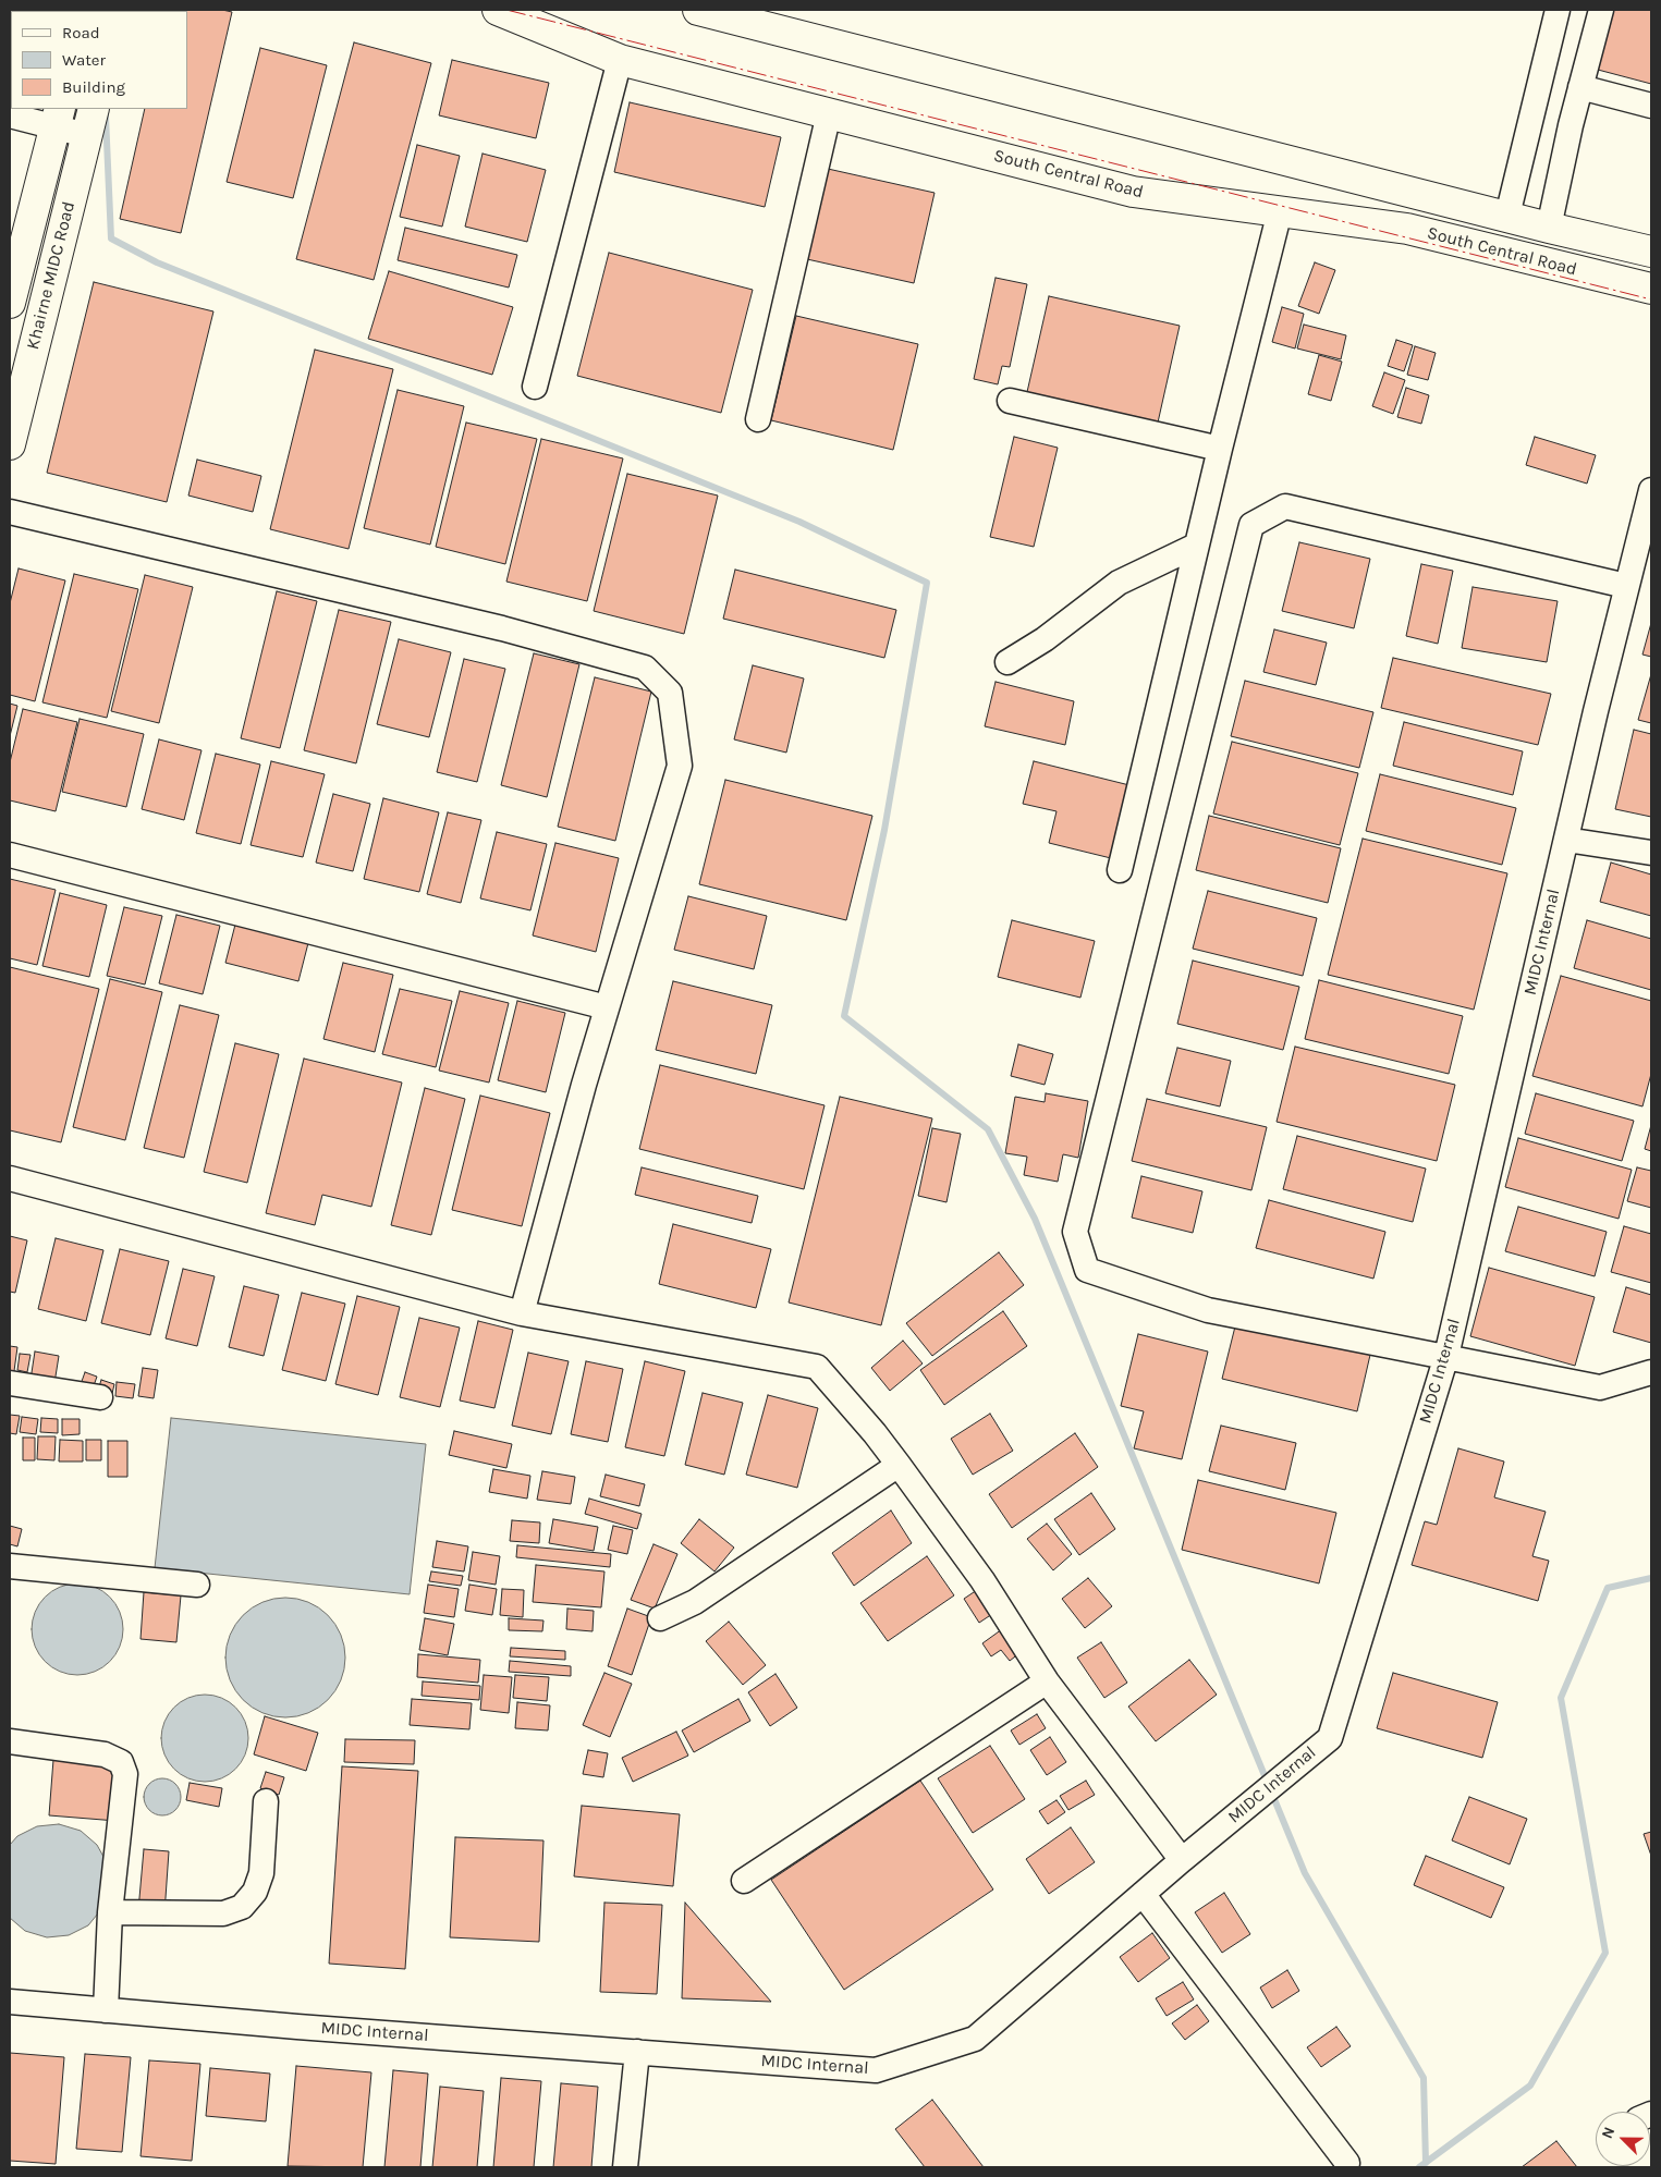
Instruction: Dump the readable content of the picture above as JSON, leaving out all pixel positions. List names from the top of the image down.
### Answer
{
  "streets": {
    "main road": ["South Central Road", "Khairne MIDC Road"],
    "street": ["MIDC Internal"]
  },
  "legend": ["Road", "Water", "Building"],
  "north": "top left"
}
